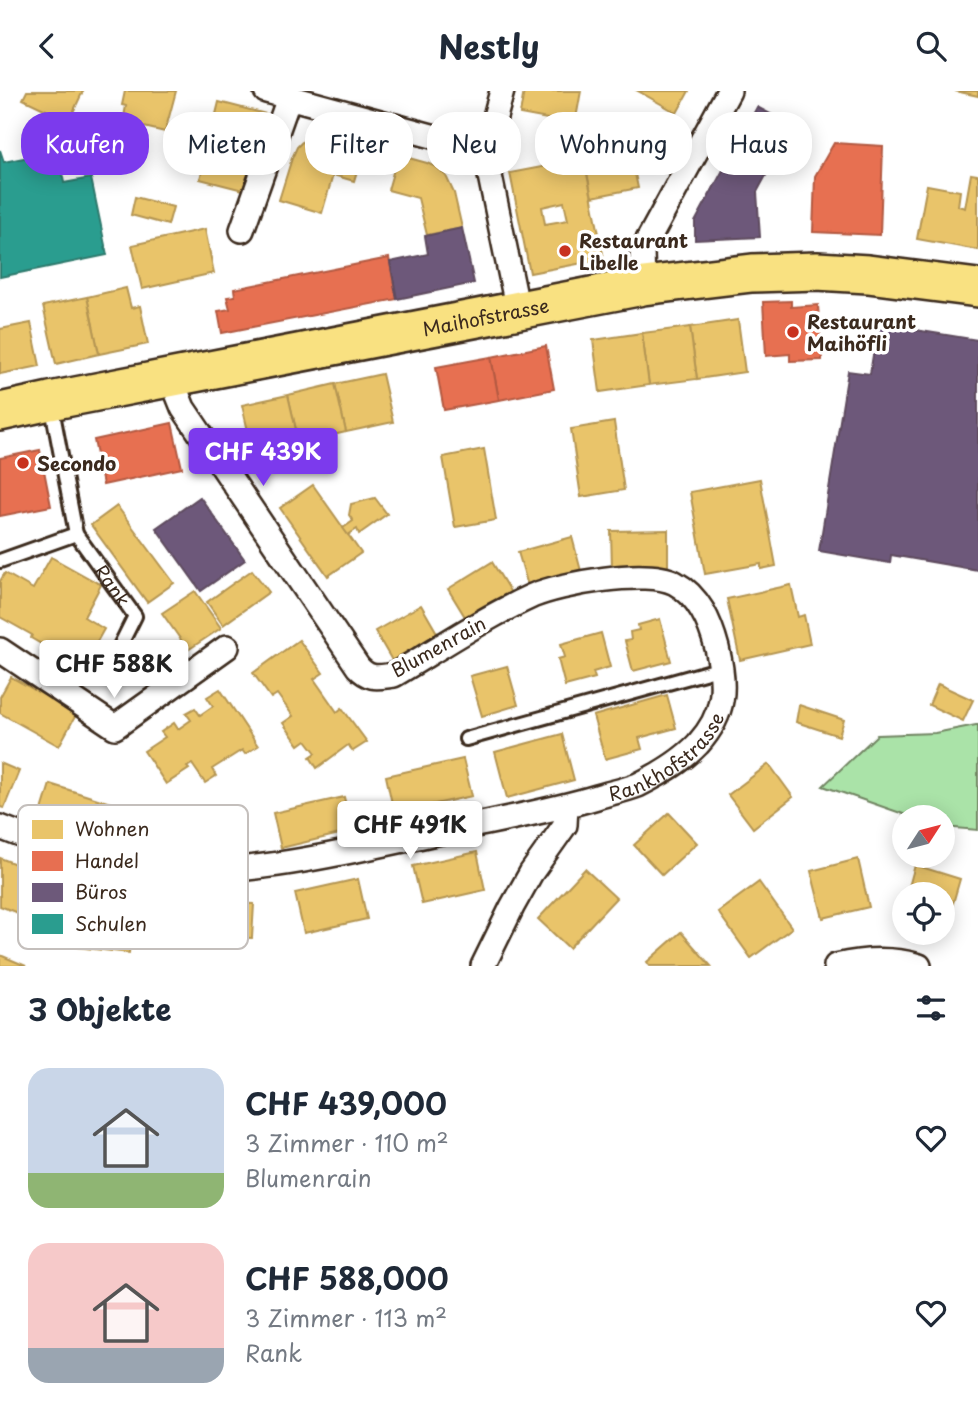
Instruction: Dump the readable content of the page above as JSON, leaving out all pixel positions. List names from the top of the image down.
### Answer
{
  "streets": {
    "main road": ["Maihofstrasse"],
    "street": ["Blumenrain", "Rankhofstrasse"],
    "lane": ["Rank"]
  },
  "crossings": [
    ["Maihofstrasse", "Rank"],
    ["Maihofstrasse", "Blumenrain"],
    ["Blumenrain", "Rankhofstrasse"]
  ],
  "places": ["Restaurant Libelle", "Restaurant Maihöfli", "Secondo"],
  "legend": [
    "Wohnen",
    "Handel",
    "Büros",
    "Schulen"
  ],
  "north": "top right",
  "page": {
    "header": "Nestly",
    "chip": [
      "Kaufen",
      "Mieten",
      "Filter",
      "Neu",
      "Wohnung",
      "Haus"
    ],
    "price": ["CHF 439K", "CHF 588K", "CHF 491K"],
    "heading": "3 Objekte",
    "list": [
      {
        "name": "CHF 439,000",
        "note": "3 Zimmer · 110 m² · Blumenrain"
      },
      {
        "name": "CHF 588,000",
        "note": "3 Zimmer · 113 m² · Rank"
      }
    ]
  }
}
